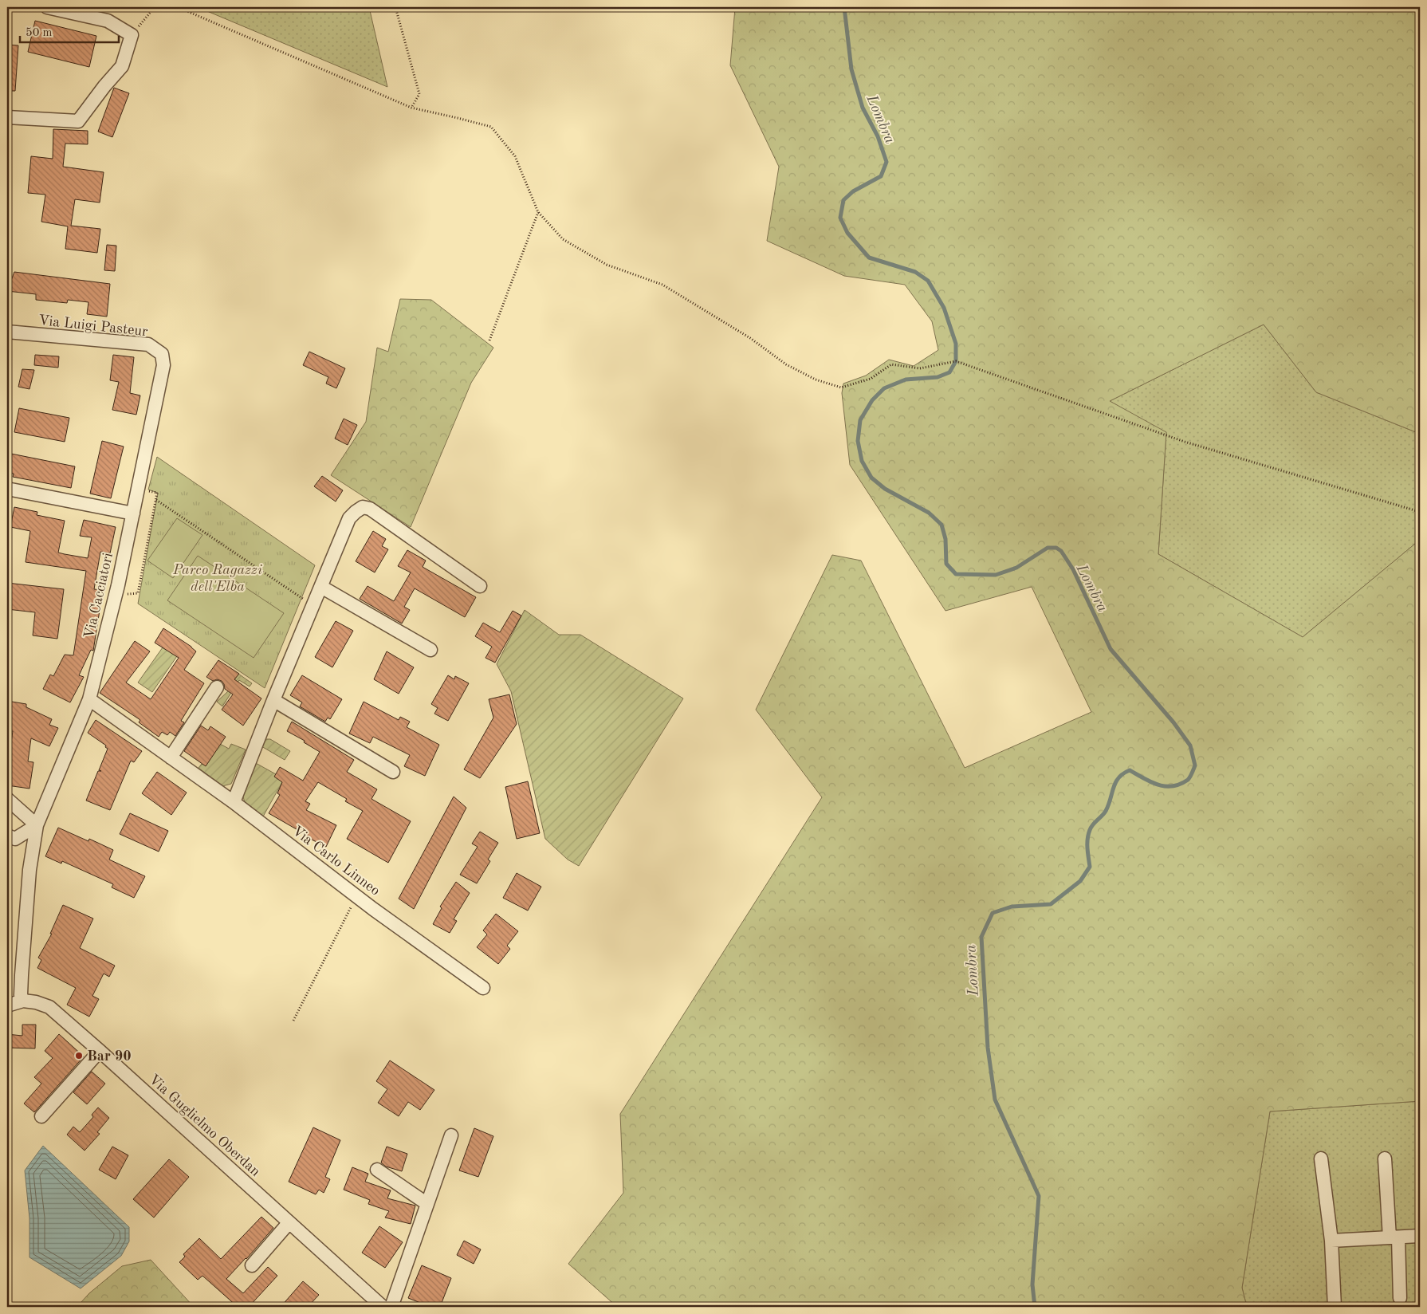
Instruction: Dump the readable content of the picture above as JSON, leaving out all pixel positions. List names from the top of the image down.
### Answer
{
  "streets": {
    "street": [
      "Via Luigi Pasteur",
      "Via Cacciatori",
      "Via Carlo Linneo",
      "Via Guglielmo Oberdan"
    ]
  },
  "crossings": [
    ["Via Luigi Pasteur", "Via Cacciatori"],
    ["Via Cacciatori", "Via Carlo Linneo"],
    ["Via Cacciatori", "Via Guglielmo Oberdan"]
  ],
  "water": ["Lombra"],
  "parks": ["Parco Ragazzi dell'Elba"],
  "places": ["Bar 90"],
  "scale_bar": "50 m"
}
